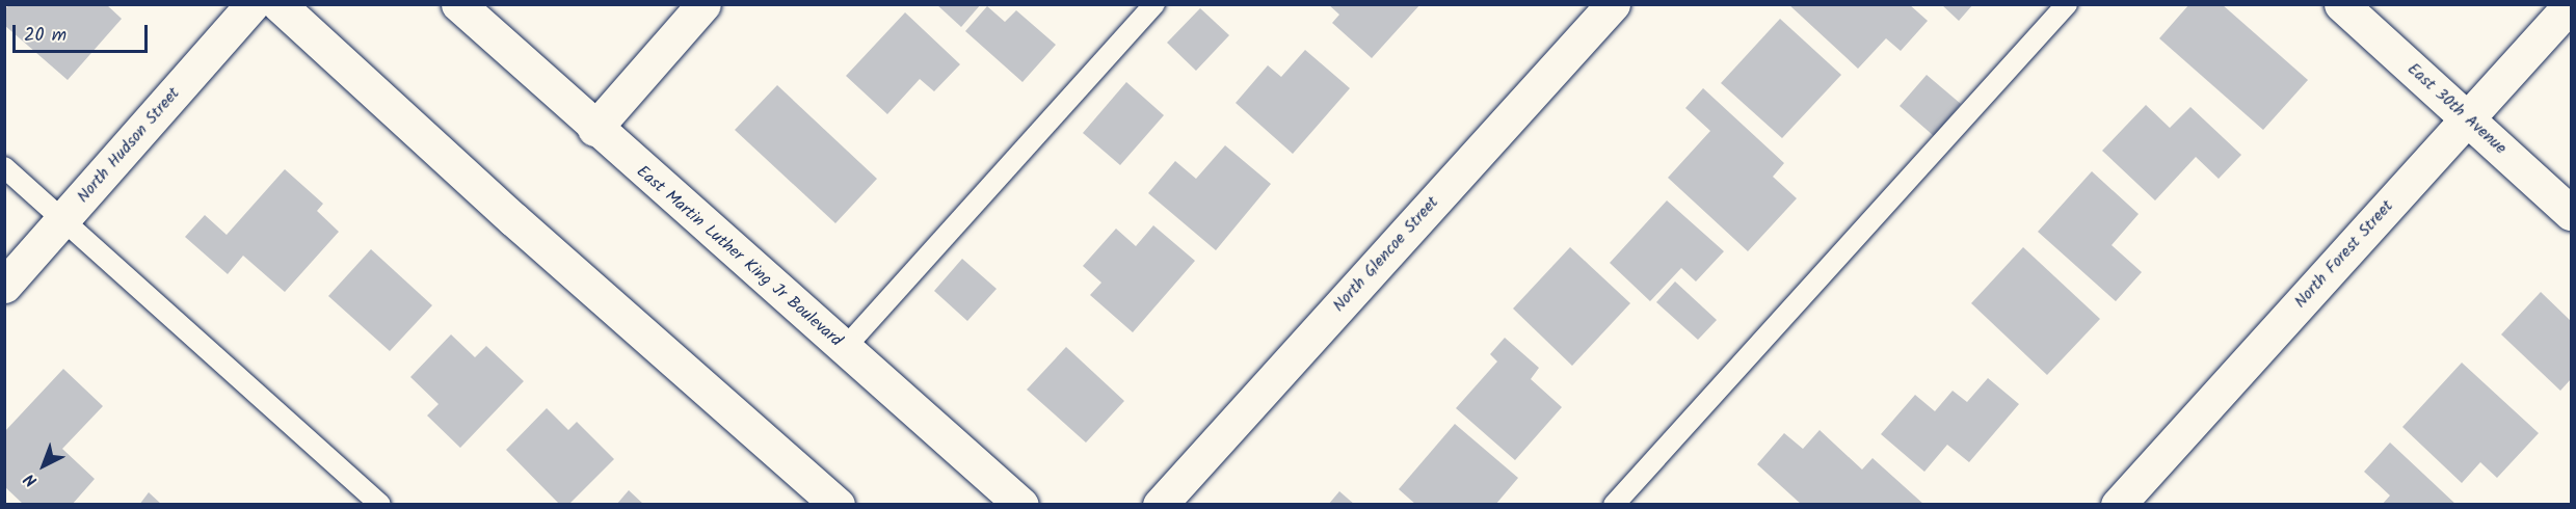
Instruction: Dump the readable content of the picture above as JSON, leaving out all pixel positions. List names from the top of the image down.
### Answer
{
  "streets": {
    "street": [
      "East 30th Avenue",
      "North Hudson Street",
      "North Glencoe Street",
      "North Forest Street",
      "East Martin Luther King Jr Boulevard"
    ]
  },
  "crossings": [
    ["East 30th Avenue", "North Forest Street"]
  ],
  "scale_bar": "20 m",
  "north": "bottom left"
}
